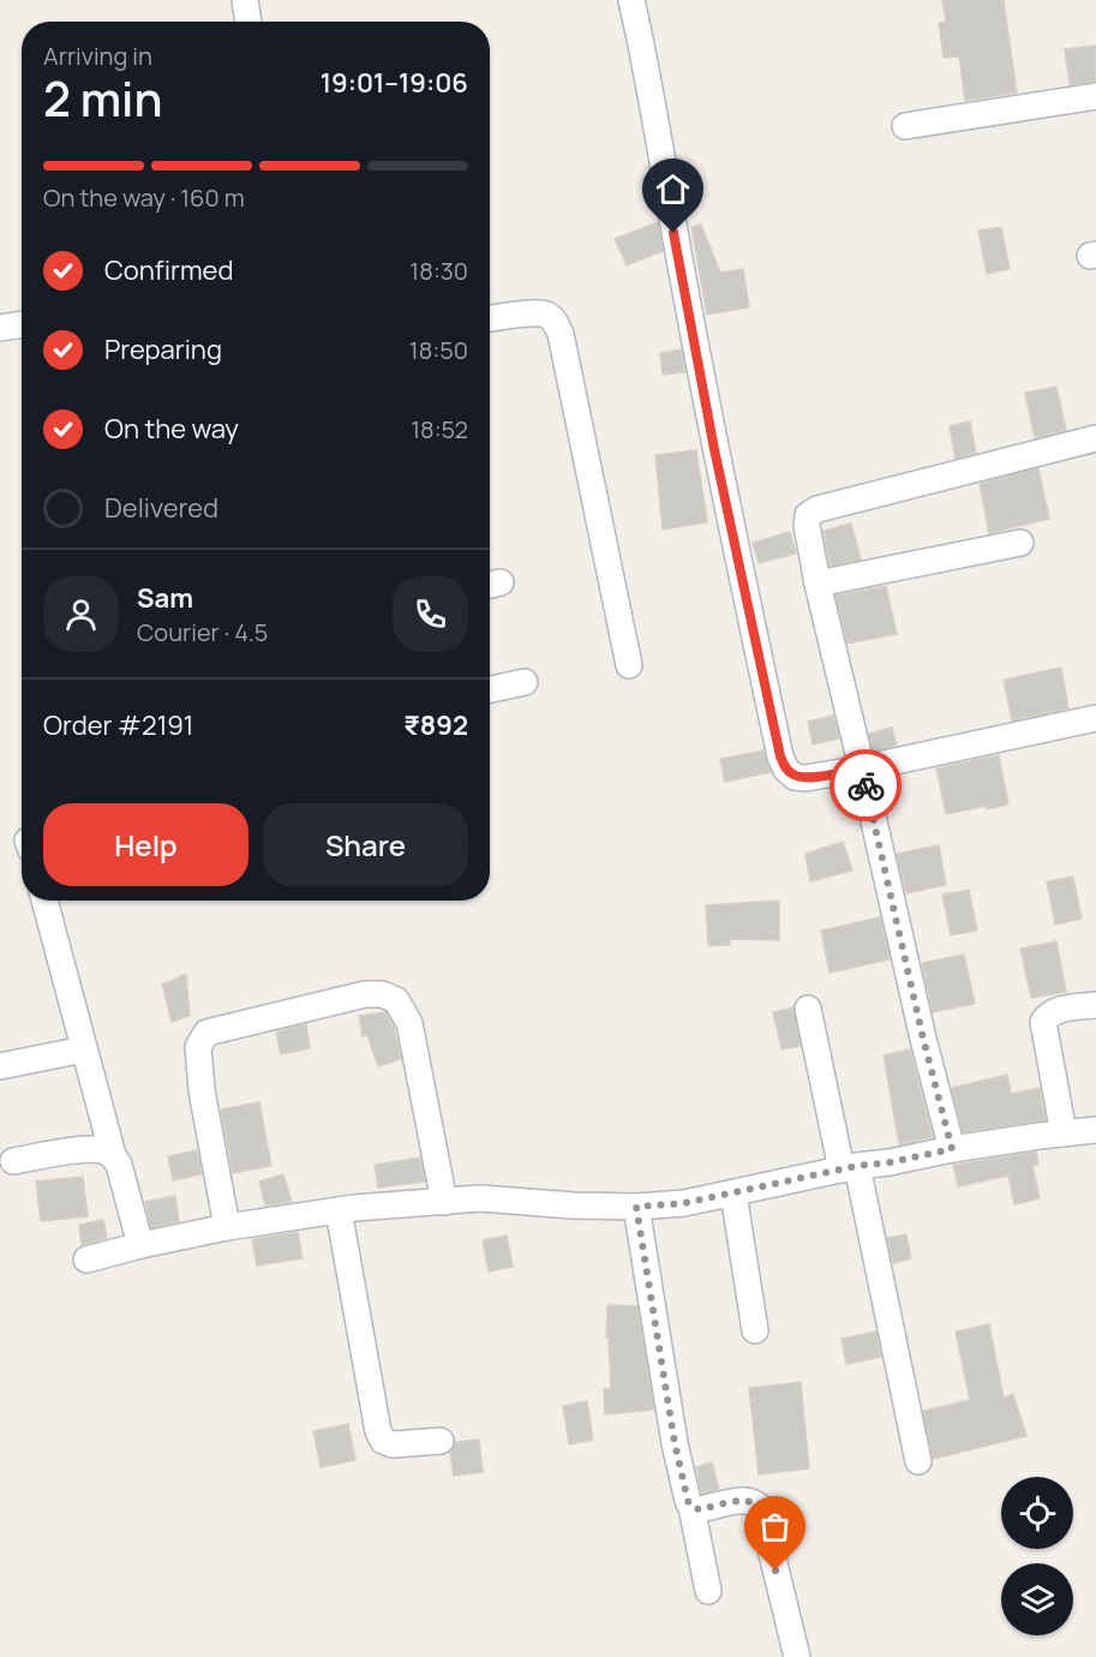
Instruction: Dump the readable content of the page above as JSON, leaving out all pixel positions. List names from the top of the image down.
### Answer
{
  "page": {
    "heading": ["2 min", "Arriving in", "19:01–19:06"],
    "panel": [
      "Sam",
      "Courier · 4.5",
      "Order #2191",
      "₹892"
    ],
    "bar": "On the way · 160 m",
    "list": [
      ["Confirmed", "18:30"],
      ["Preparing", "18:50"],
      ["On the way", "18:52"],
      "Delivered"
    ],
    "buttons": ["Help", "Share"]
  }
}
